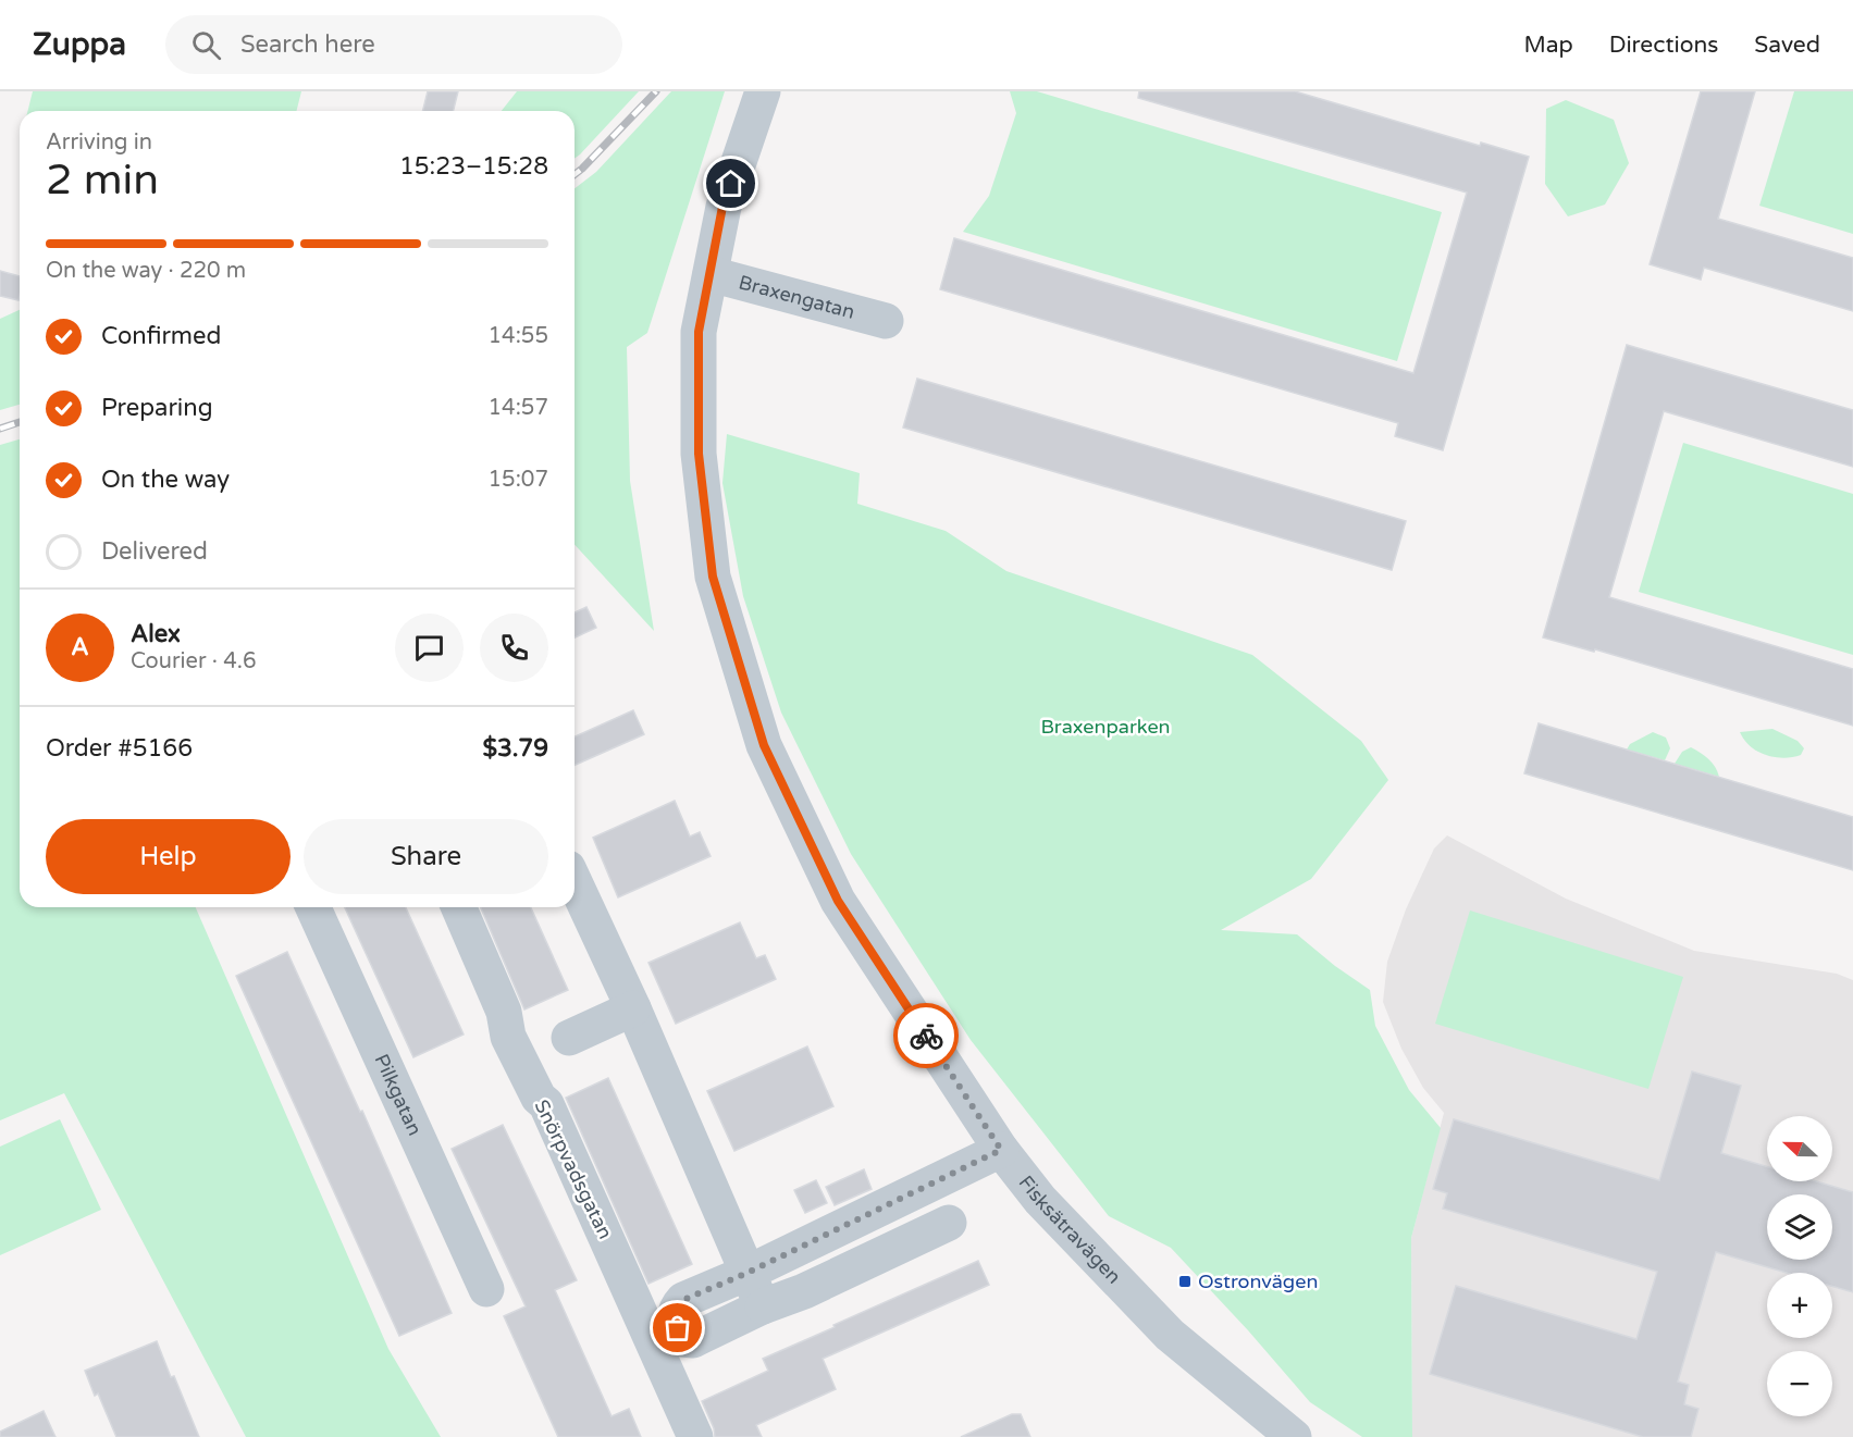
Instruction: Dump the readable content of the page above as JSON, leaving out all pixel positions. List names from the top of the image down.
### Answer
{
  "streets": {
    "street": [
      "Braxengatan",
      "Pilkgatan",
      "Snörpvadsgatan",
      "Fisksätravägen"
    ]
  },
  "crossings": [
    ["Braxengatan", "Fisksätravägen"]
  ],
  "parks": ["Braxenparken"],
  "places": {
    "transit": ["Ostronvägen"]
  },
  "north": "left",
  "page": {
    "header": "Zuppa",
    "search": "Search here",
    "nav": ["Map", "Directions", "Saved"],
    "heading": ["2 min", "Arriving in", "15:23–15:28"],
    "panel": [
      "Alex",
      "Courier · 4.6",
      "Order #5166",
      "$3.79"
    ],
    "bar": "On the way · 220 m",
    "list": [
      ["Confirmed", "14:55"],
      ["Preparing", "14:57"],
      ["On the way", "15:07"],
      "Delivered"
    ],
    "round": "A",
    "buttons": ["Help", "Share"],
    "map_buttons": ["+", "−"]
  }
}
